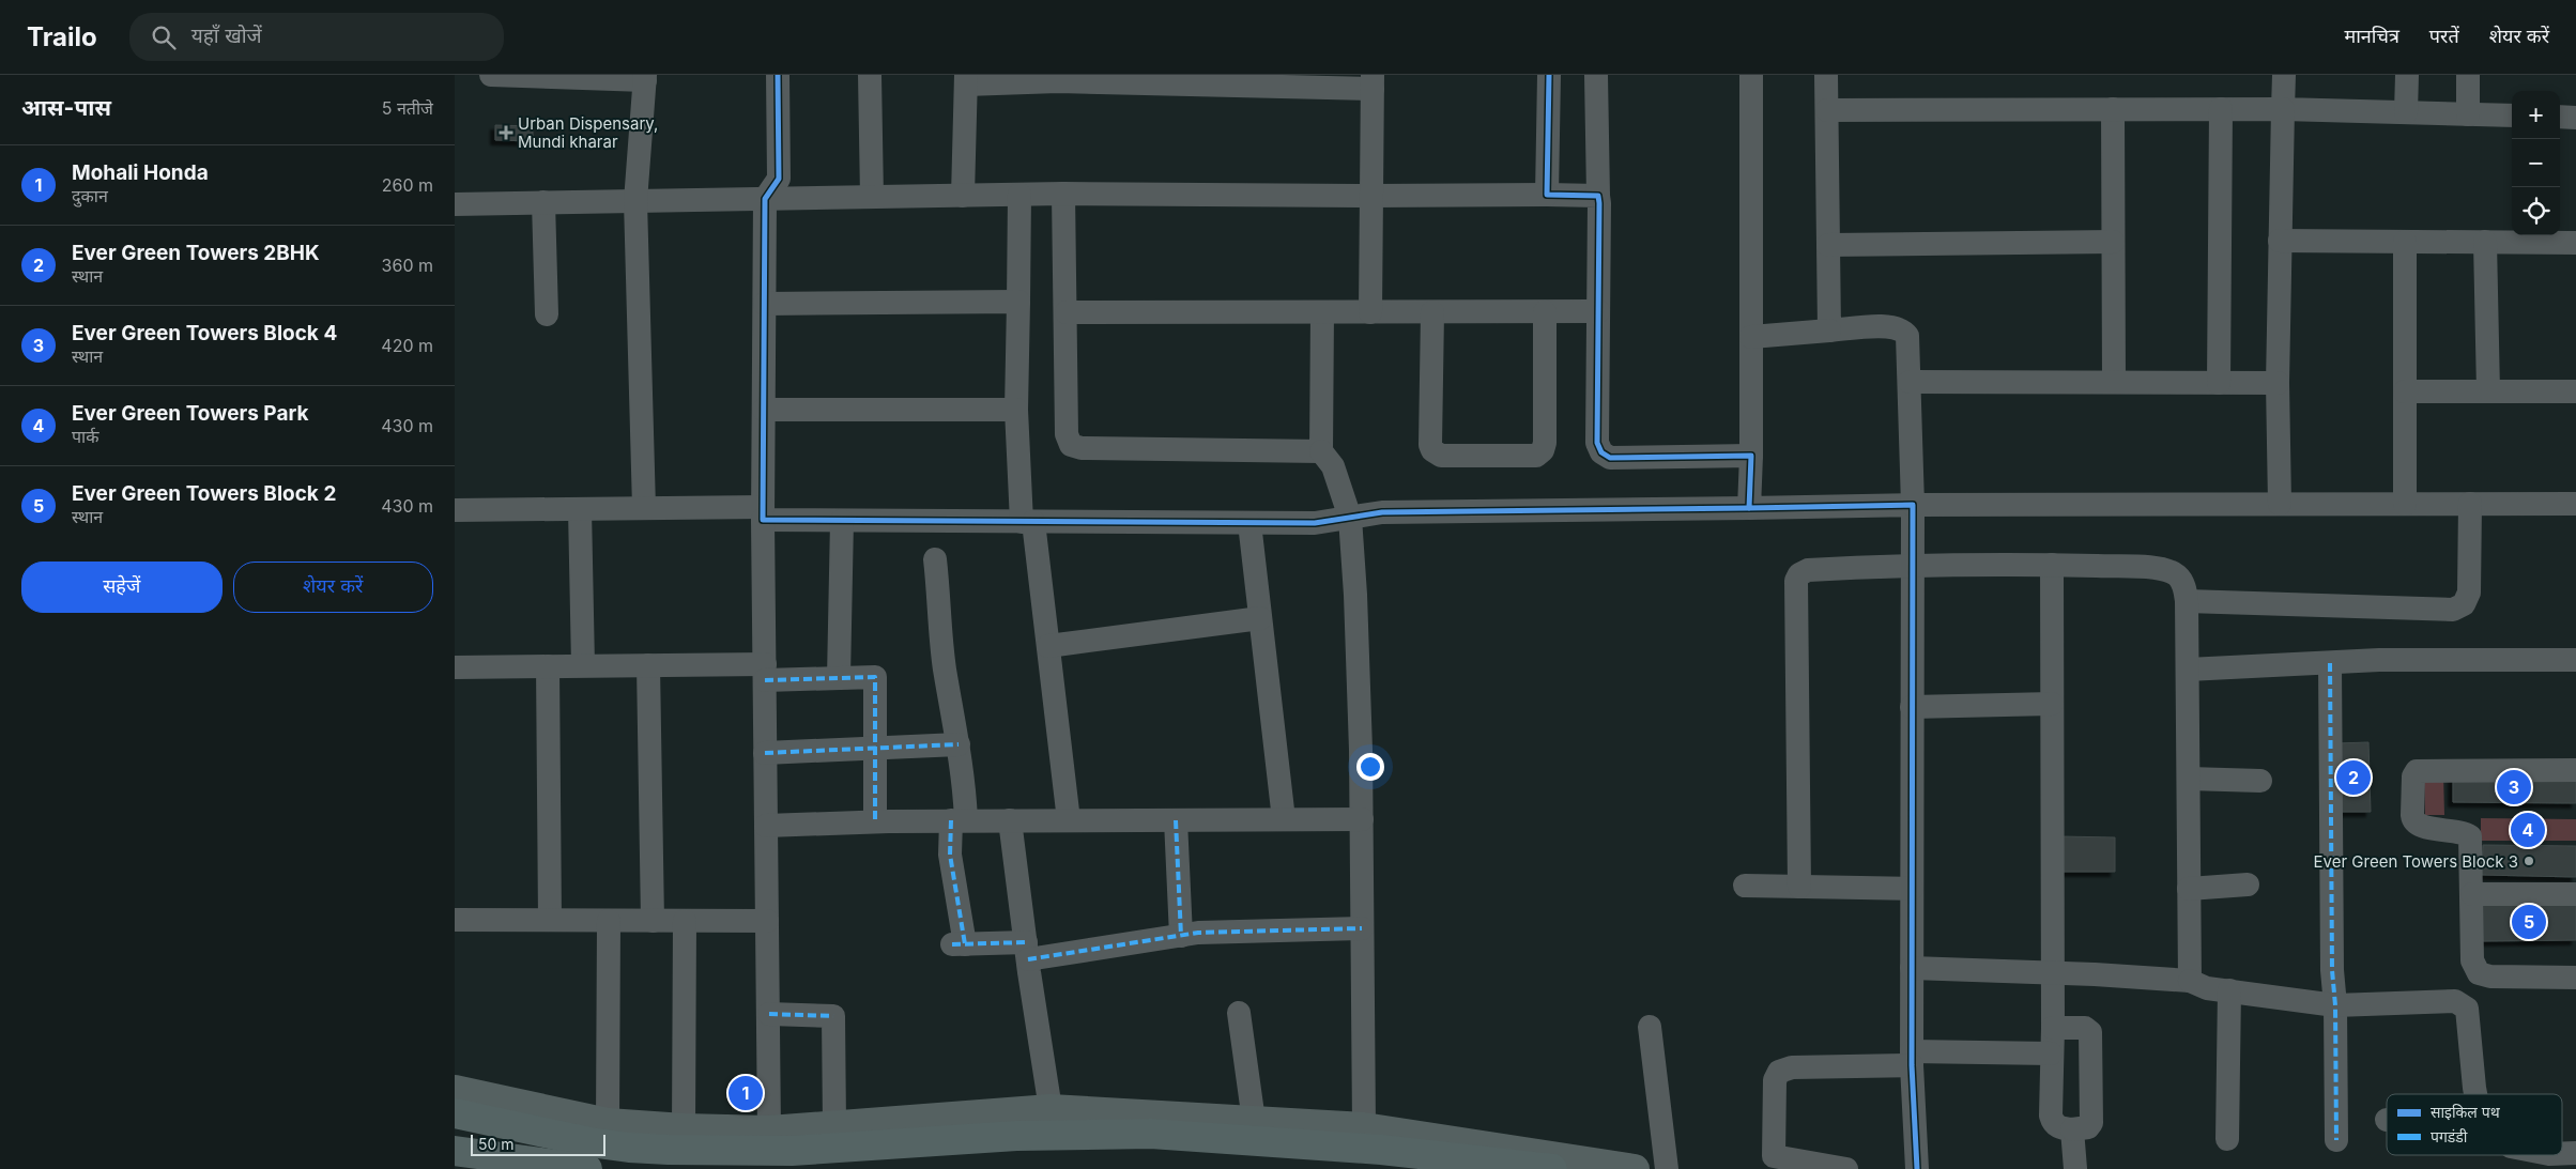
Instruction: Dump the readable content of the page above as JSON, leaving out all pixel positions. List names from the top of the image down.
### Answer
{
  "places": {
    "health": ["Urban Dispensary, Mundi kharar"],
    "other": ["Ever Green Towers Block 3"]
  },
  "legend": ["साइकिल पथ", "पगडंडी"],
  "scale_bar": "50 m",
  "page": {
    "header": "Trailo",
    "search": "यहाँ खोजें",
    "nav": ["मानचित्र", "परतें", "शेयर करें"],
    "heading": ["आस-पास", "5 नतीजे"],
    "map_buttons": ["+", "−"],
    "list": [
      {
        "mark": "1",
        "name": "Mohali Honda",
        "note": "दुकान",
        "value": "260 m"
      },
      {
        "mark": "2",
        "name": "Ever Green Towers 2BHK",
        "note": "स्थान",
        "value": "360 m"
      },
      {
        "mark": "3",
        "name": "Ever Green Towers Block 4",
        "note": "स्थान",
        "value": "420 m"
      },
      {
        "mark": "4",
        "name": "Ever Green Towers Park",
        "note": "पार्क",
        "value": "430 m"
      },
      {
        "mark": "5",
        "name": "Ever Green Towers Block 2",
        "note": "स्थान",
        "value": "430 m"
      }
    ],
    "buttons": ["सहेजें", "शेयर करें"],
    "pins": [
      "2",
      "3",
      "4",
      "5",
      "1"
    ],
    "scale": "50 m"
  }
}
